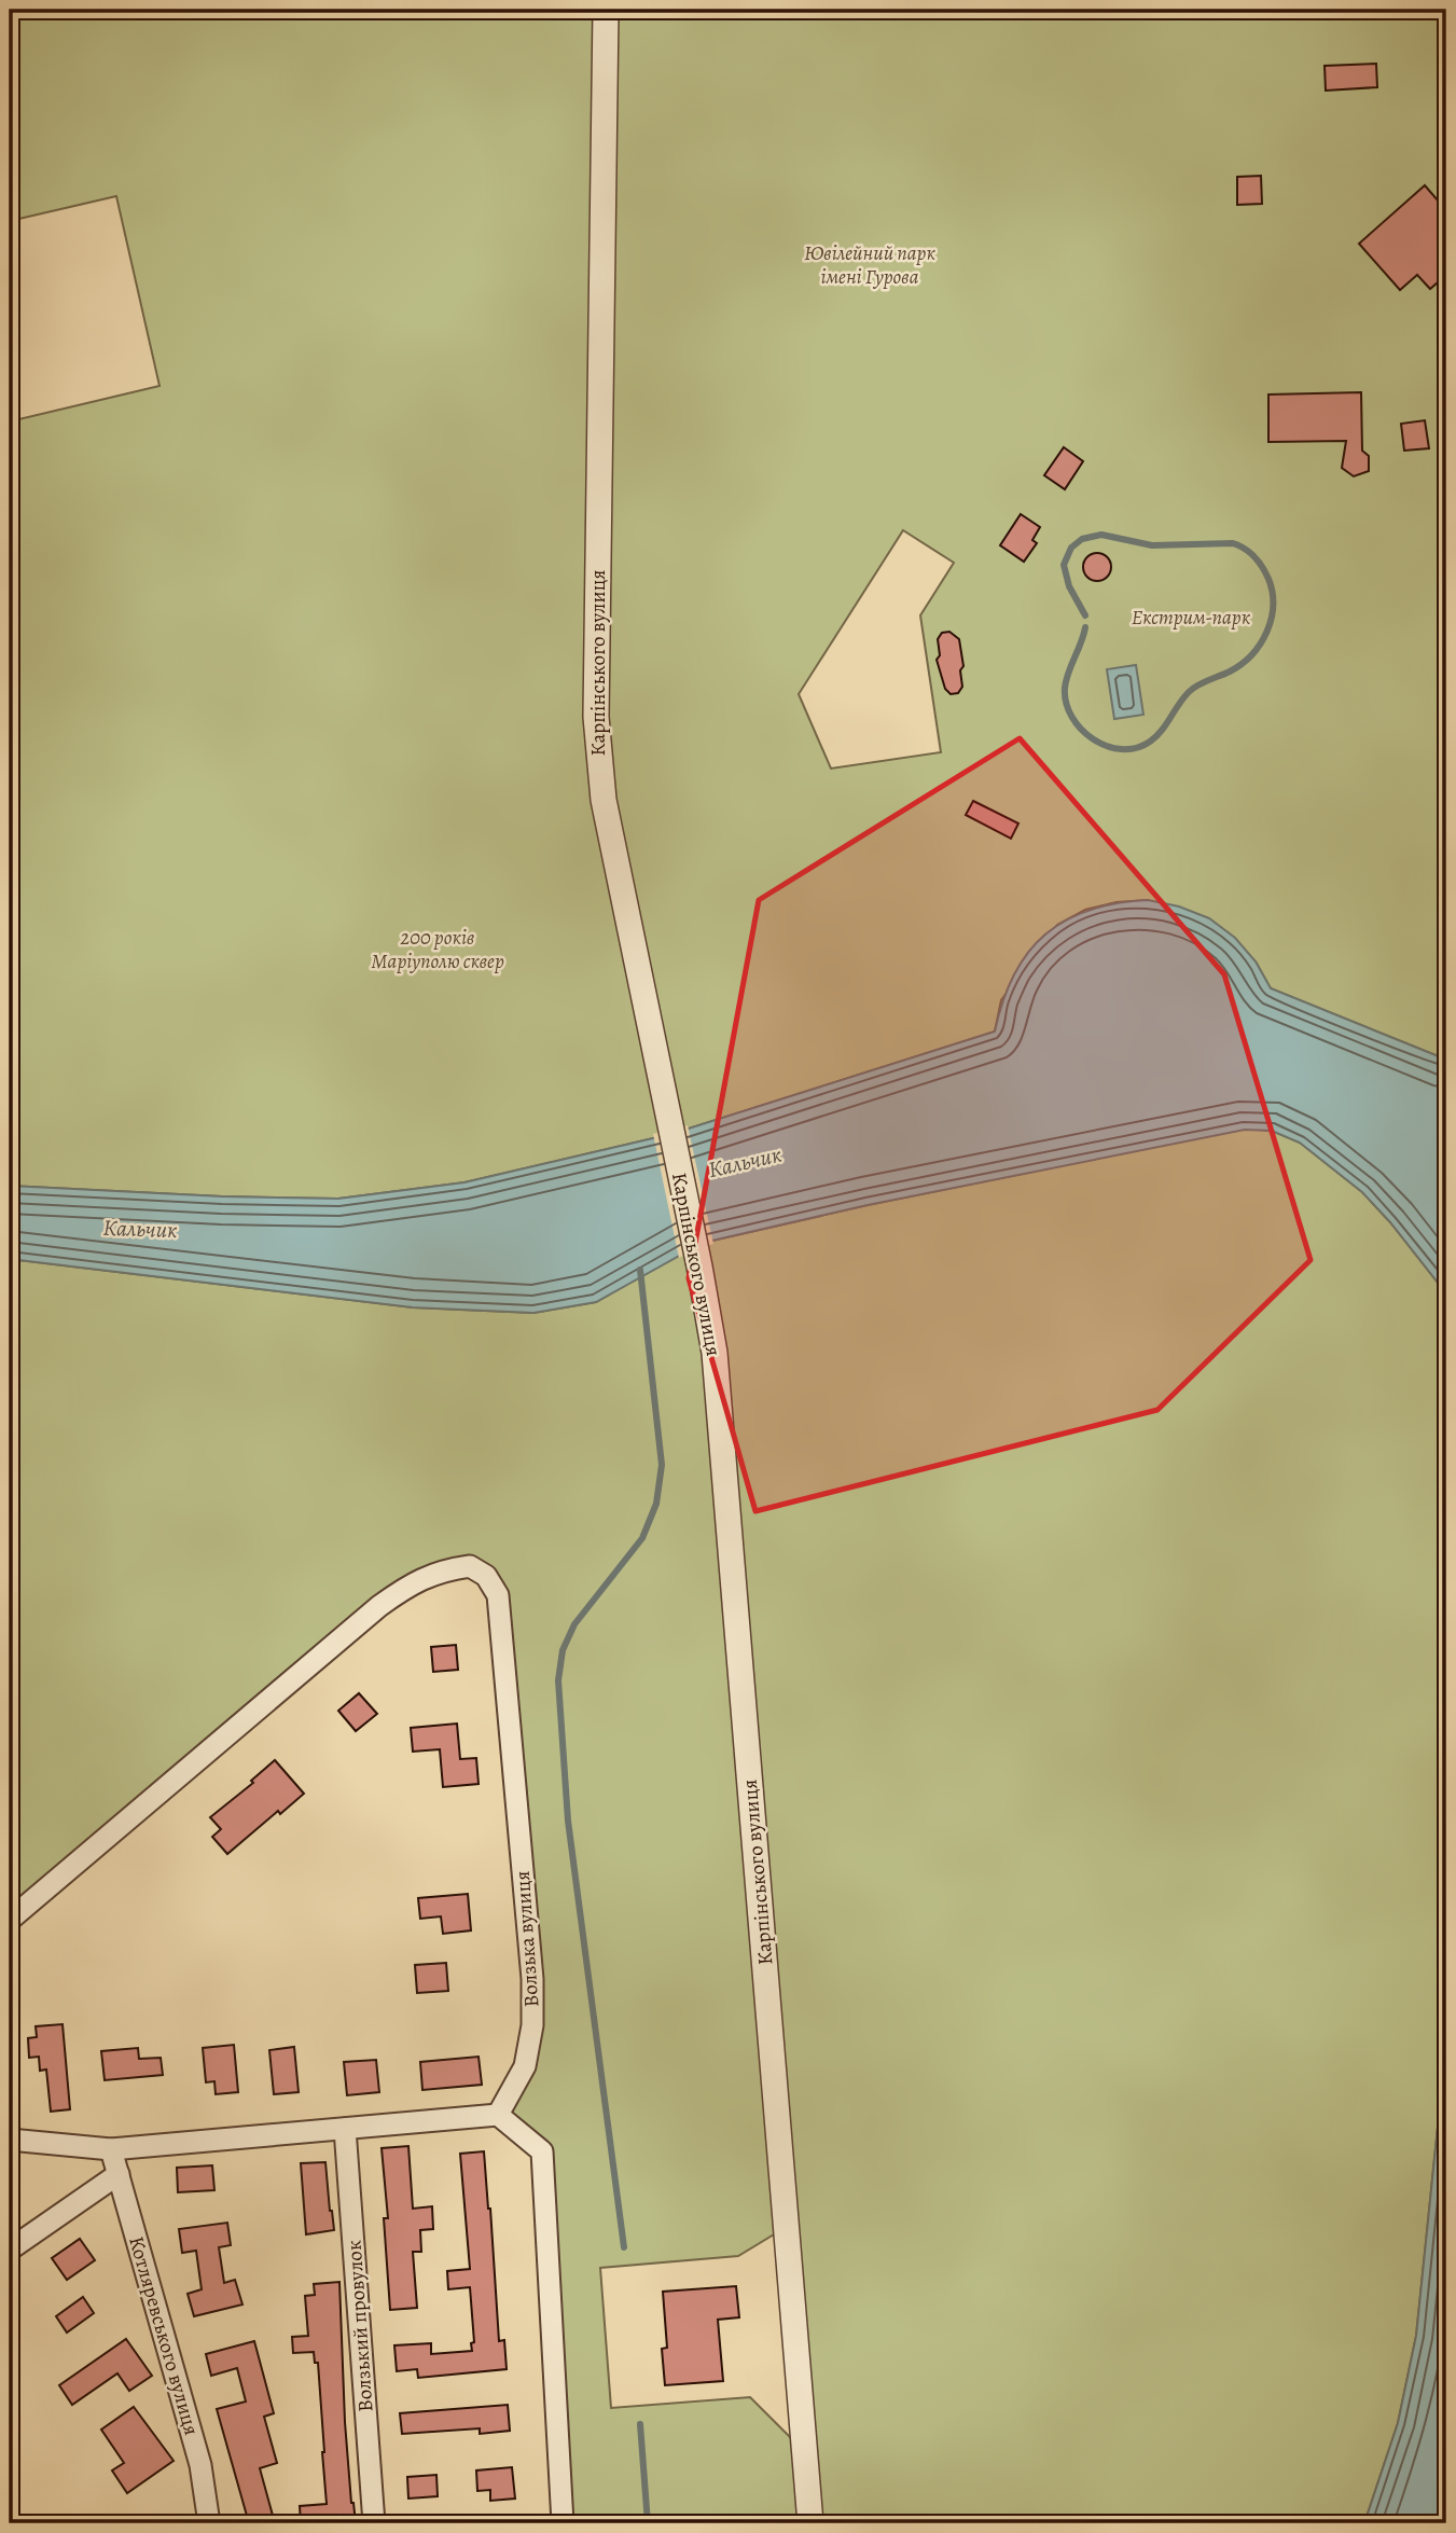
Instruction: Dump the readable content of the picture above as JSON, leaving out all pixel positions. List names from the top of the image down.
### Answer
{
  "streets": {
    "street": [
      "Карпінського вулиця",
      "Волзька вулиця",
      "Волзький провулок",
      "Котляревського вулиця"
    ]
  },
  "water": ["Кальчик"],
  "parks": ["Ювілейний парк імені Гурова", "Екстрим-парк", "200 років Маріуполю сквер"]
}
